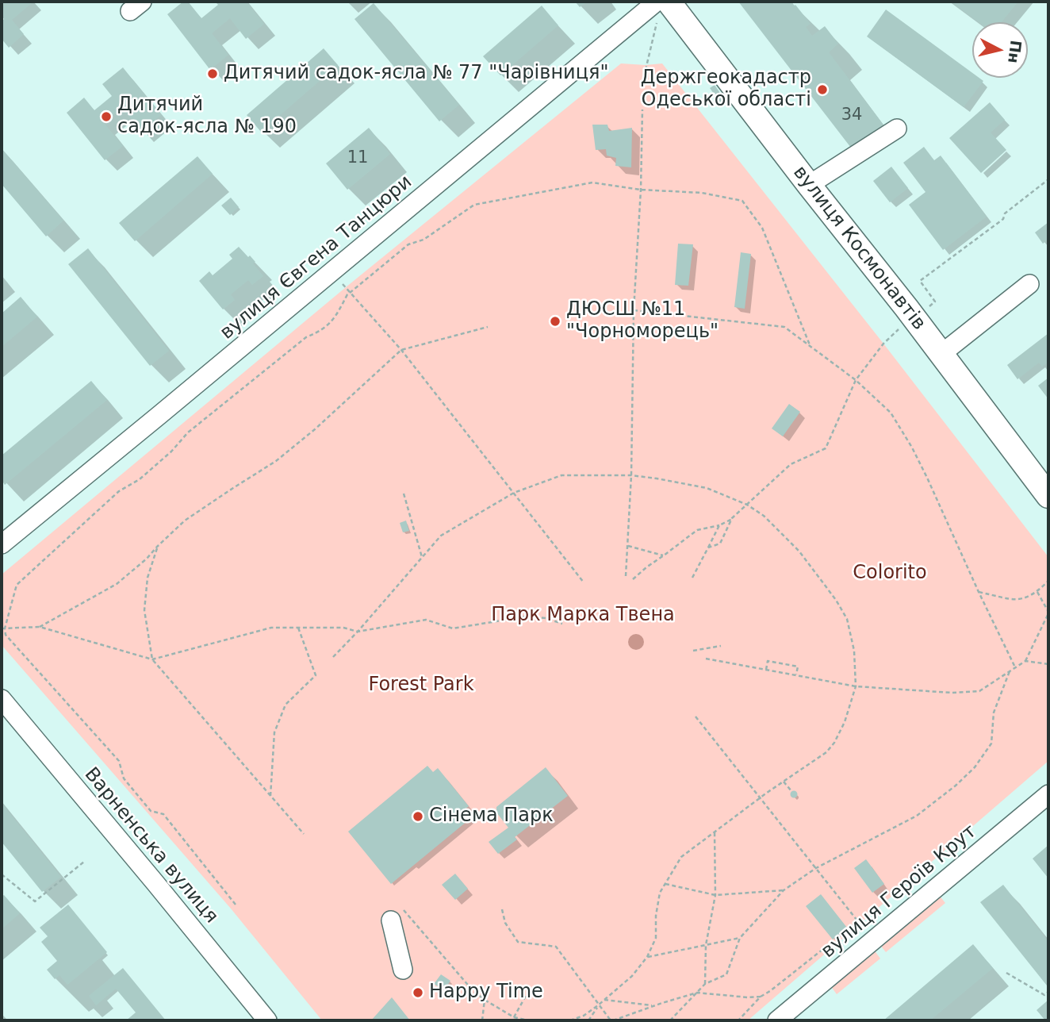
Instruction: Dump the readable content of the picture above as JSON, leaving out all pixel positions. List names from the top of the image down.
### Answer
{
  "streets": {
    "main road": ["вулиця Космонавтів"],
    "street": ["вулиця Євгена Танцюри", "Варненська вулиця", "вулиця Героїв Крут"]
  },
  "parks": ["Colorito", "Парк Марка Твена", "Forest Park"],
  "places": [
    "Дитячий садок-ясла № 77 \"Чарівниця\"",
    "Держгеокадастр Одеської області",
    "Дитячий садок-ясла № 190",
    "ДЮСШ №11 \"Чорноморець\"",
    "Сінема Парк",
    "Happy Time"
  ],
  "house_numbers": ["34", "11"],
  "north": "right"
}
